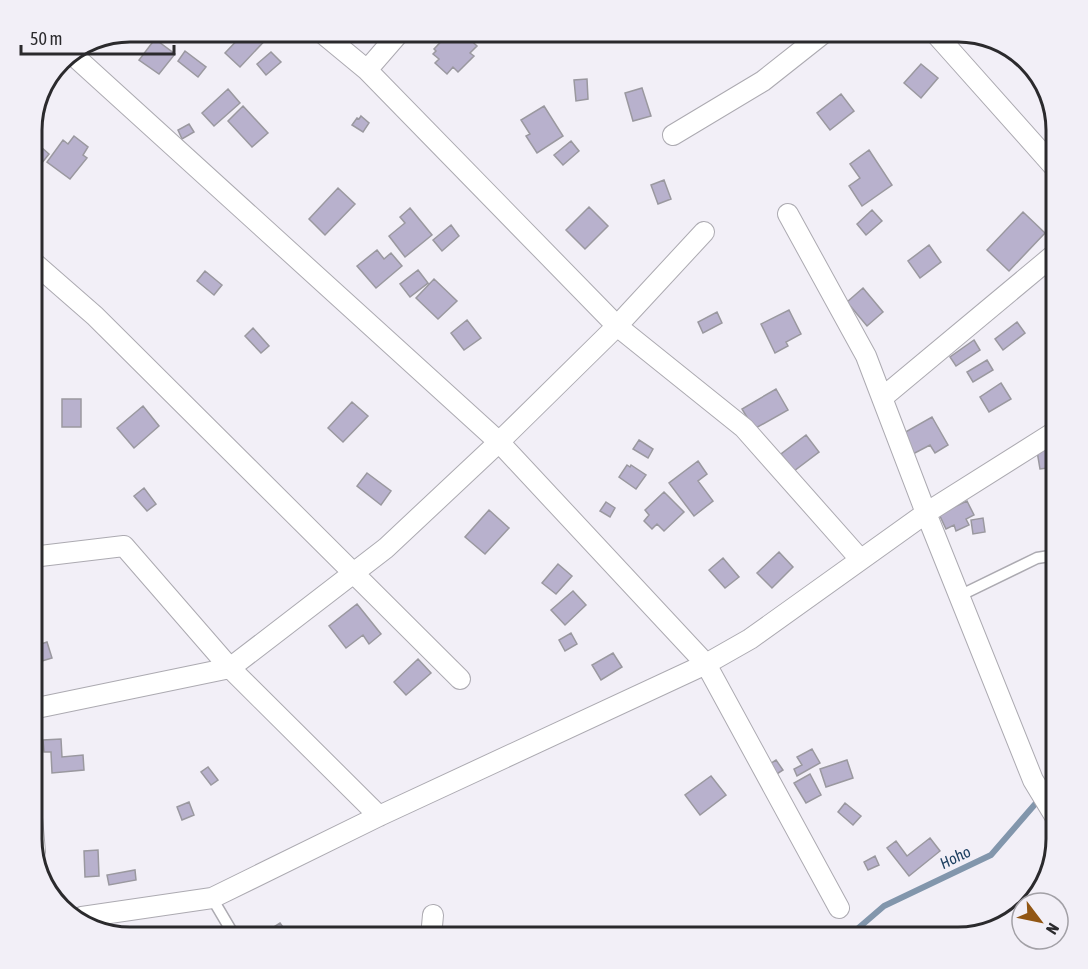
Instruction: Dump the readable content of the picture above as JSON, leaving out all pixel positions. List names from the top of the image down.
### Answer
{
  "water": ["Hoho"],
  "scale_bar": "50 m",
  "north": "bottom right"
}
